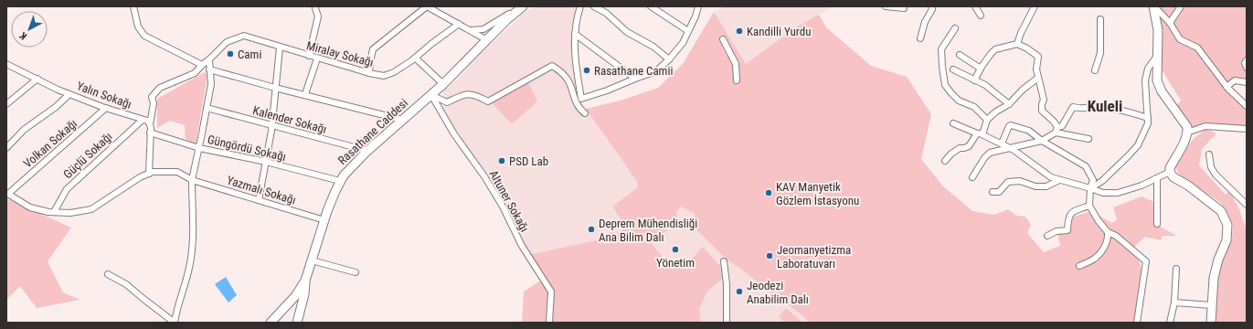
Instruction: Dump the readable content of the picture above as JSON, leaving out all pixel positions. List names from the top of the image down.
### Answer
{
  "streets": {
    "street": [
      "Miralay Sokağı",
      "Yalın Sokağı",
      "Kalender Sokağı",
      "Rasathane Caddesi",
      "Volkan Sokağı",
      "Güngördü Sokağı",
      "Güçlü Sokağı",
      "Yazmalı Sokağı",
      "Altuner Sokağı"
    ]
  },
  "crossings": [
    ["Miralay Sokağı", "Yalın Sokağı"],
    ["Yalın Sokağı", "Volkan Sokağı"],
    ["Yalın Sokağı", "Güçlü Sokağı"],
    ["Kalender Sokağı", "Rasathane Caddesi"],
    ["Rasathane Caddesi", "Güngördü Sokağı"],
    ["Rasathane Caddesi", "Yazmalı Sokağı"],
    ["Rasathane Caddesi", "Altuner Sokağı"]
  ],
  "districts": ["Kuleli"],
  "places": [
    "Kandilli Yurdu",
    "Cami",
    "Rasathane Camii",
    "PSD Lab",
    "KAV Manyetik Gözlem İstasyonu",
    "Deprem Mühendisliği Ana Bilim Dalı",
    "Yönetim",
    "Jeomanyetizma Laboratuvarı",
    "Jeodezi Anabilim Dalı"
  ],
  "north": "bottom left"
}
